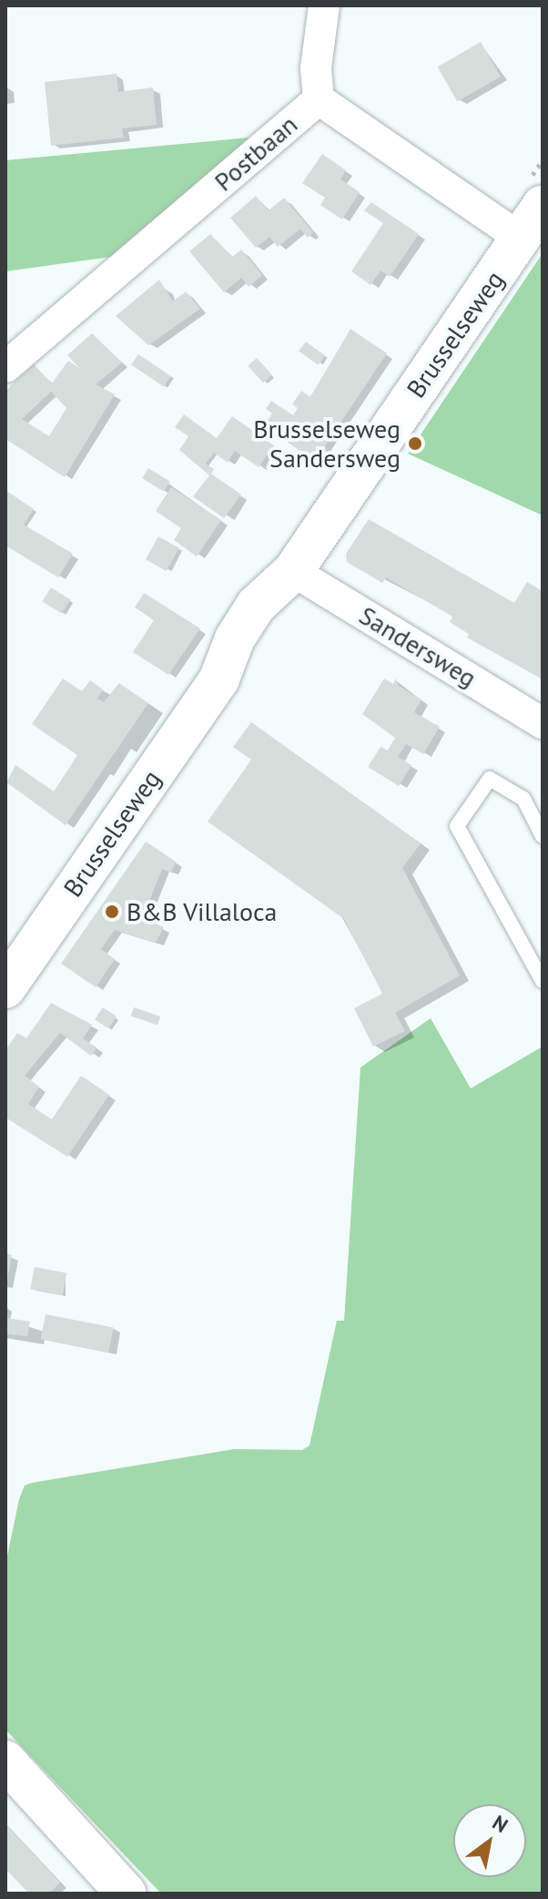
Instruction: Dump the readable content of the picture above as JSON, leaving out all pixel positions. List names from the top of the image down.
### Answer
{
  "streets": {
    "street": ["Postbaan", "Brusselseweg", "Sandersweg"]
  },
  "crossings": [
    ["Postbaan", "Brusselseweg"],
    ["Brusselseweg", "Sandersweg"]
  ],
  "places": ["Brusselseweg Sandersweg", "B&B Villaloca"],
  "north": "top right"
}
